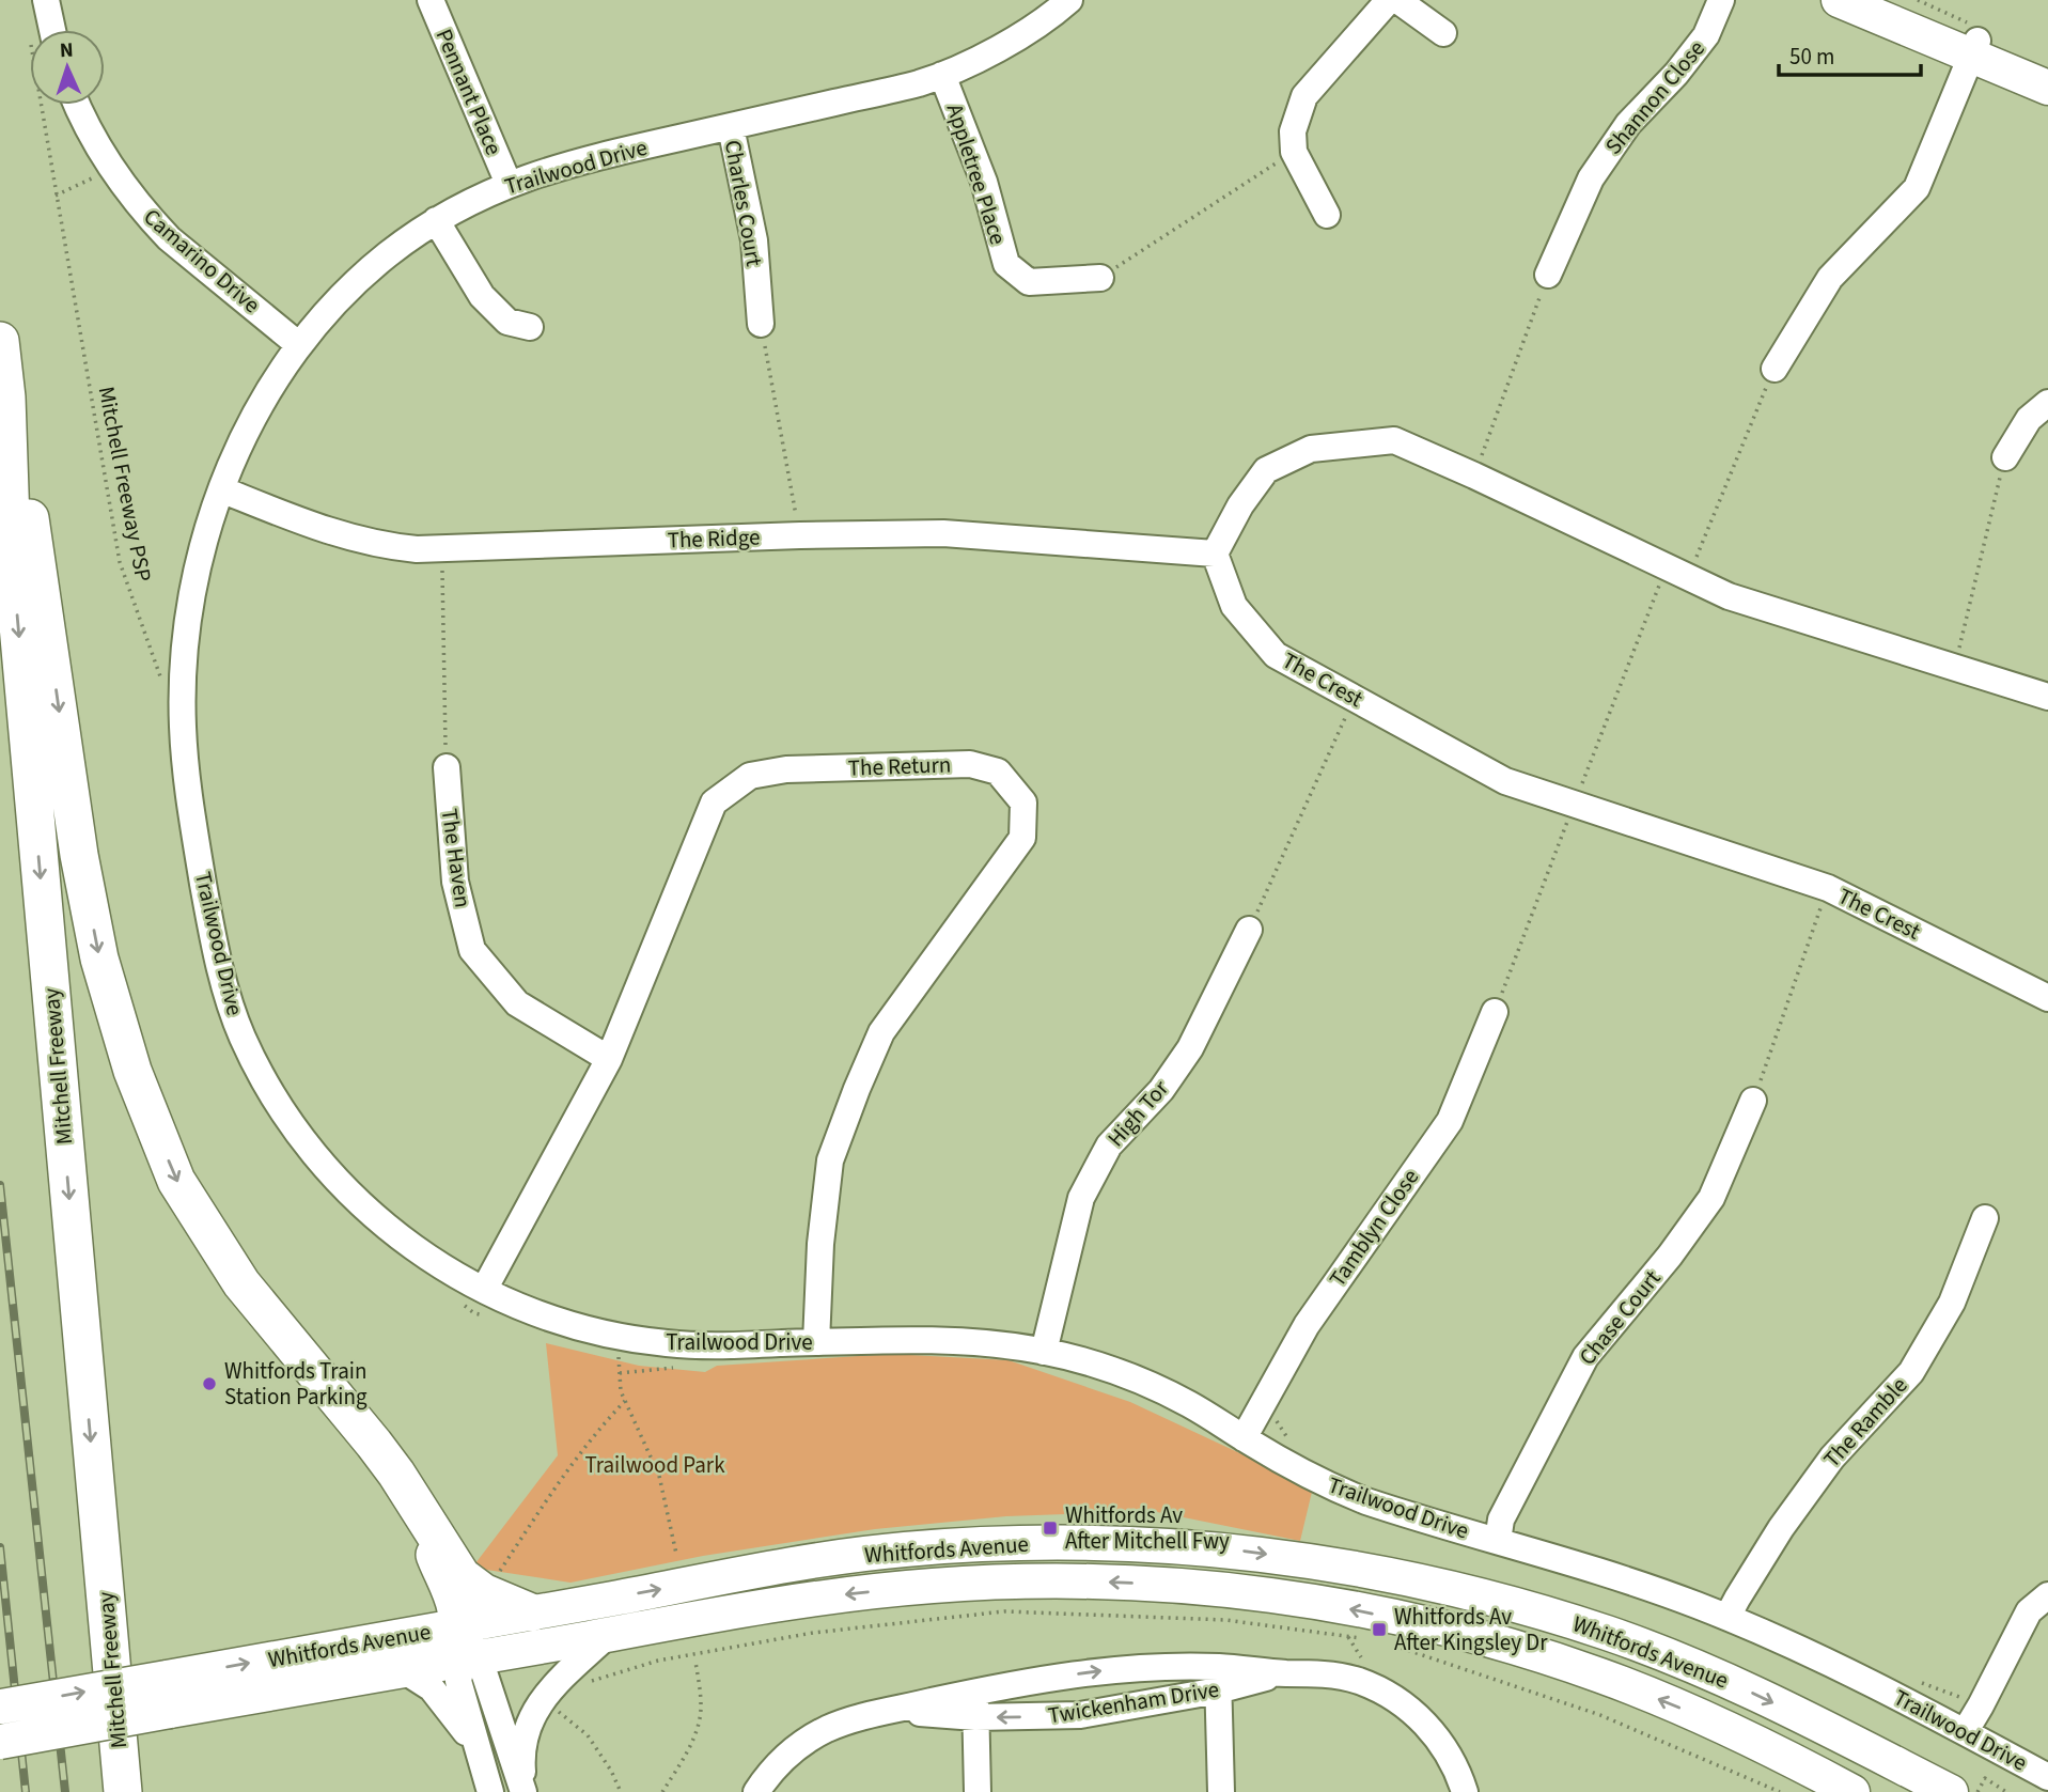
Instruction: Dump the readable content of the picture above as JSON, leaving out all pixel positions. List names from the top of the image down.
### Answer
{
  "streets": {
    "highway": ["Mitchell Freeway"],
    "main road": ["Whitfords Avenue"],
    "street": [
      "Pennant Place",
      "Shannon Close",
      "Trailwood Drive",
      "Appletree Place",
      "Charles Court",
      "Camarino Drive",
      "The Ridge",
      "The Crest",
      "The Return",
      "The Haven",
      "High Tor",
      "Tamblyn Close",
      "Chase Court",
      "The Ramble",
      "Twickenham Drive"
    ],
    "path": ["Mitchell Freeway PSP"]
  },
  "crossings": [
    ["Pennant Place", "Trailwood Drive"],
    ["Trailwood Drive", "Appletree Place"],
    ["Trailwood Drive", "Charles Court"],
    ["Trailwood Drive", "Camarino Drive"],
    ["Trailwood Drive", "The Ridge"],
    ["Trailwood Drive", "The Return"],
    ["Trailwood Drive", "High Tor"],
    ["Trailwood Drive", "Tamblyn Close"],
    ["Trailwood Drive", "Chase Court"],
    ["Trailwood Drive", "The Ramble"],
    ["The Ridge", "The Crest"],
    ["The Return", "The Haven"]
  ],
  "parks": ["Trailwood Park"],
  "places": {
    "other": ["Whitfords Train Station Parking"],
    "transit": ["Whitfords Av After Mitchell Fwy", "Whitfords Av After Kingsley Dr"]
  },
  "scale_bar": "50 m",
  "north": "top"
}
